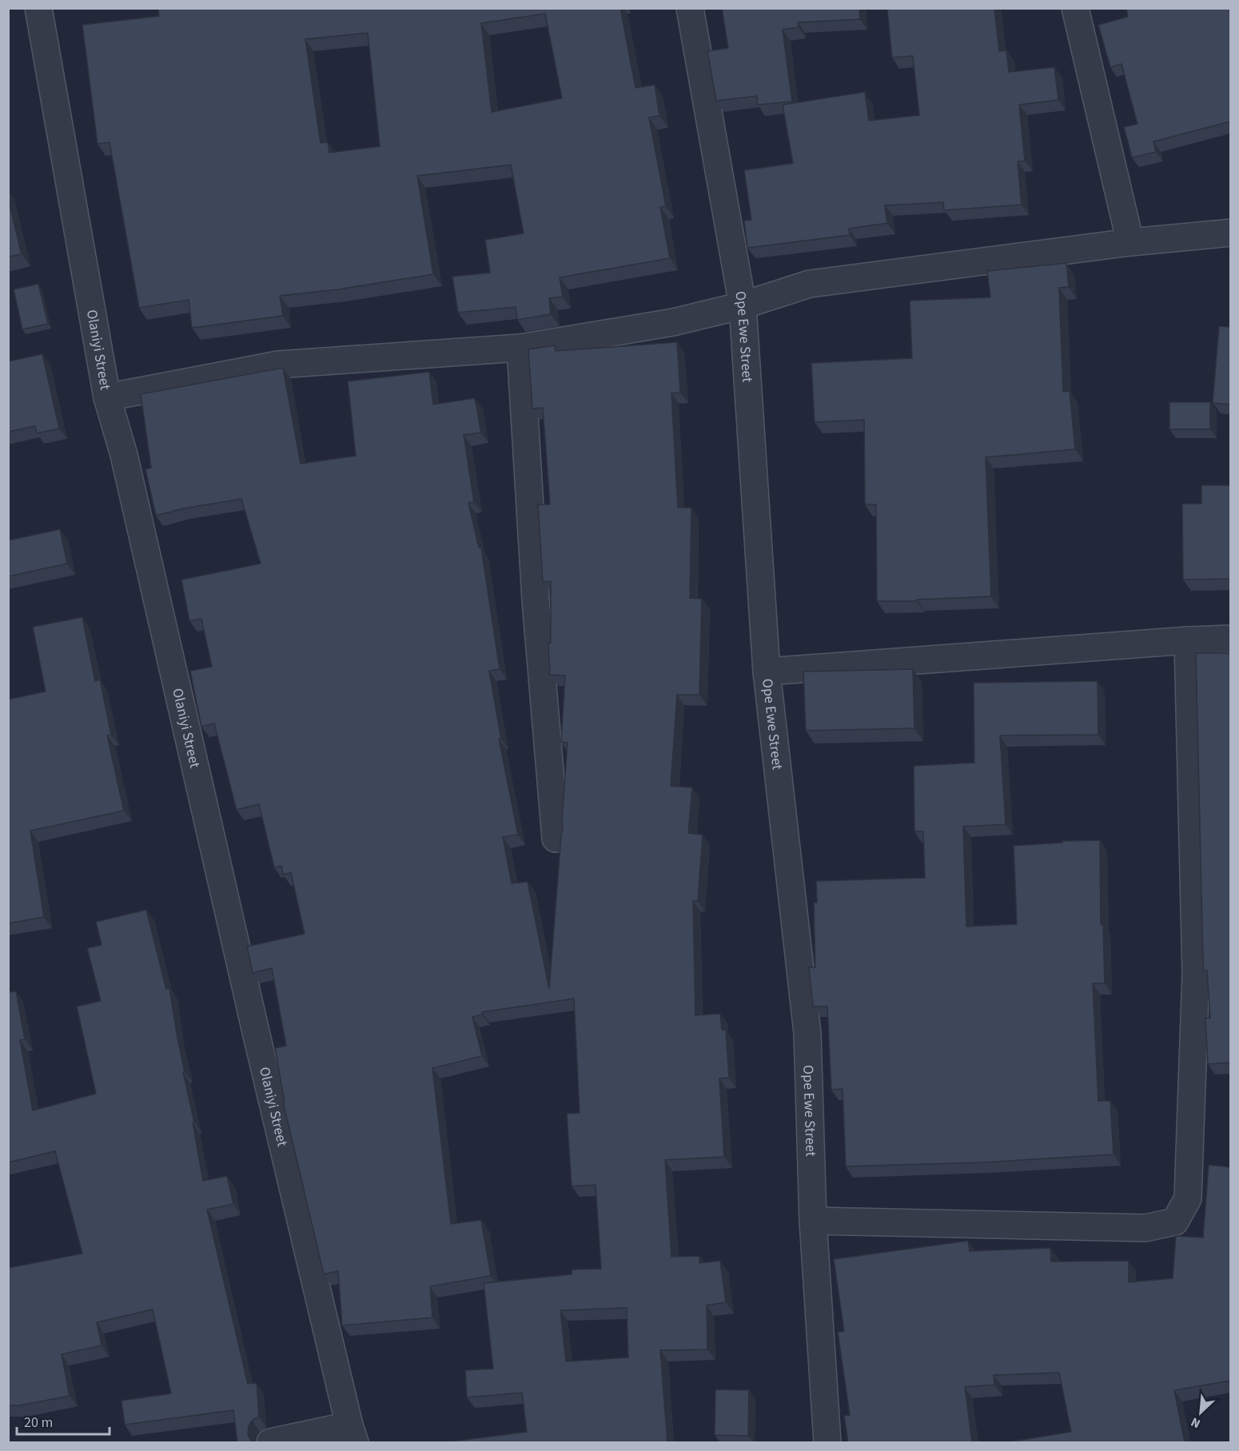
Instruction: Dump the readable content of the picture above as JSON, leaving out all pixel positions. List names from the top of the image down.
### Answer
{
  "streets": {
    "street": ["Ope Ewe Street", "Olaniyi Street"]
  },
  "scale_bar": "20 m",
  "north": "bottom left"
}
